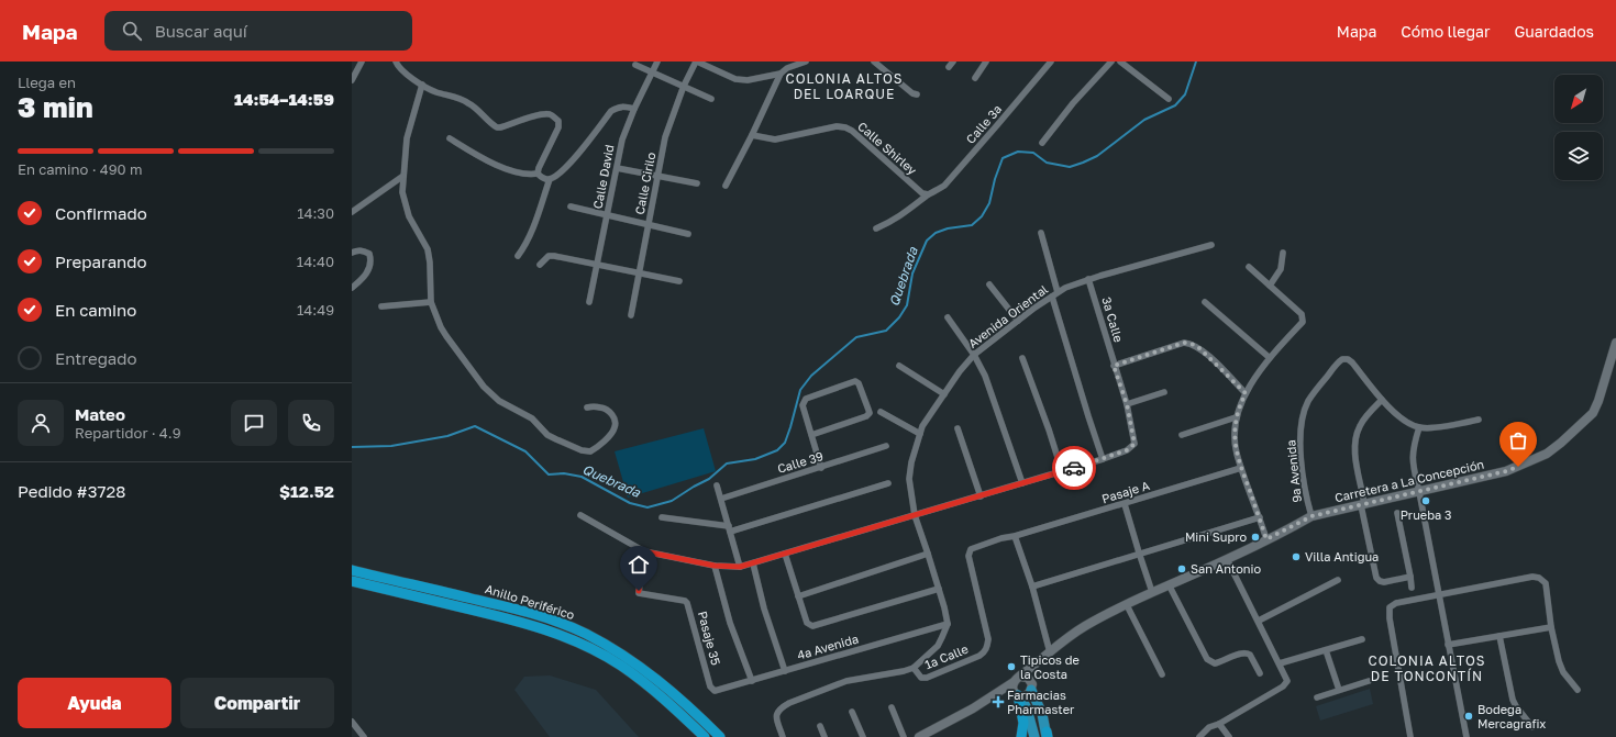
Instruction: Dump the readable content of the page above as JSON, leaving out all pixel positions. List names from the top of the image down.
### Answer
{
  "streets": {
    "highway": ["Anillo Periférico"],
    "main road": ["Carretera a La Concepción"],
    "street": [
      "Calle 3a",
      "Calle Shirley",
      "Calle David",
      "Calle Cirilo",
      "Avenida Oriental",
      "3a Calle",
      "Calle 39",
      "9a Avenida",
      "Pasaje A",
      "Pasaje 35",
      "4a Avenida",
      "1a Calle"
    ]
  },
  "crossings": [
    ["Calle 3a", "Calle Shirley"],
    ["Avenida Oriental", "3a Calle"],
    ["Avenida Oriental", "4a Avenida"],
    ["9a Avenida", "Carretera a La Concepción"],
    ["Pasaje A", "1a Calle"],
    ["Pasaje 35", "4a Avenida"]
  ],
  "districts": ["COLONIA ALTOS DEL LOARQUE", "COLONIA ALTOS DE TONCONTÍN"],
  "water": ["Quebrada"],
  "places": {
    "other": [
      "Prueba 3",
      "Mini Supro",
      "Villa Antigua",
      "San Antonio",
      "Tipicos de la Costa",
      "Bodega Mercagrafix"
    ],
    "health": ["Farmacias Pharmaster"]
  },
  "north": "bottom left",
  "page": {
    "header": "Mapa",
    "search": "Buscar aquí",
    "nav": ["Mapa", "Cómo llegar", "Guardados"],
    "heading": ["3 min", "Llega en", "14:54–14:59"],
    "panel": [
      "Mateo",
      "Repartidor · 4.9",
      "Pedido #3728",
      "$12.52"
    ],
    "bar": "En camino · 490 m",
    "list": [
      ["Confirmado", "14:30"],
      ["Preparando", "14:40"],
      ["En camino", "14:49"],
      "Entregado"
    ],
    "buttons": ["Ayuda", "Compartir"]
  }
}
